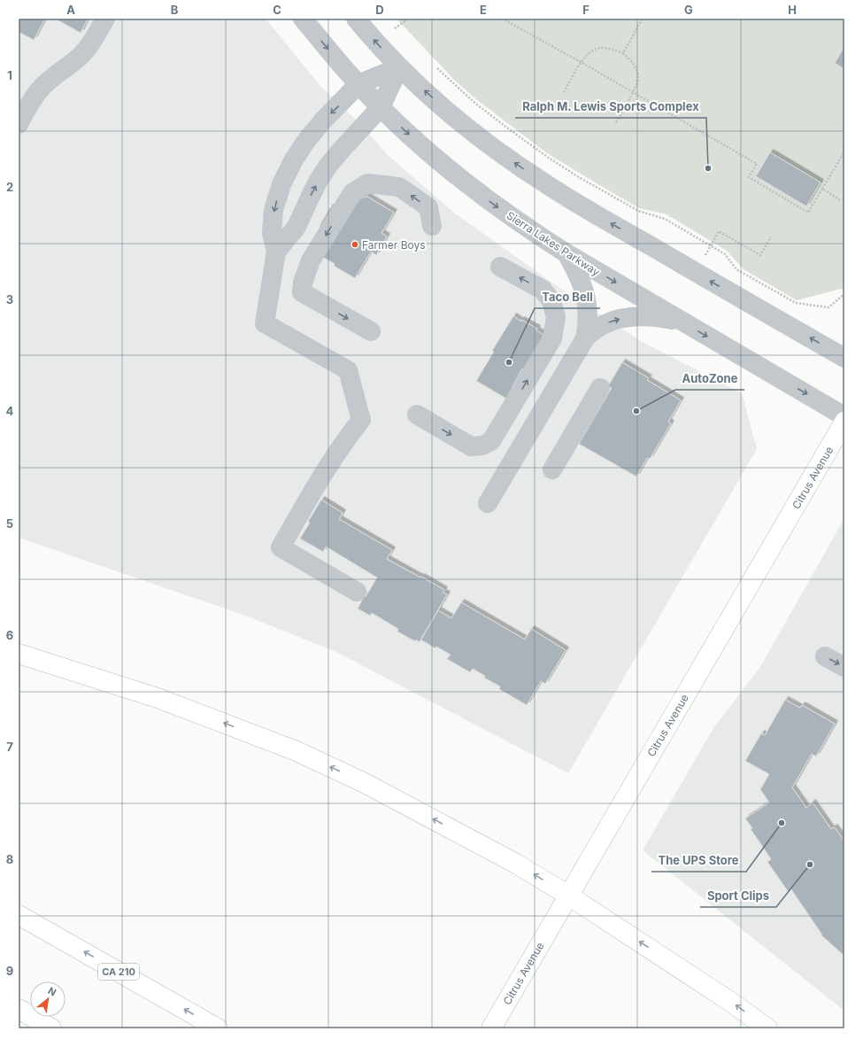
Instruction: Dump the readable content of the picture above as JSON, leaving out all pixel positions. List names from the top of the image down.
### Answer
{
  "streets": {
    "main road": ["Citrus Avenue", "CA 210"],
    "street": ["Sierra Lakes Parkway"]
  },
  "places": [
    "Ralph M. Lewis Sports Complex",
    "Farmer Boys",
    "Taco Bell",
    "AutoZone",
    "The UPS Store",
    "Sport Clips"
  ],
  "north": "top right",
  "grid": {
    "columns": [
      "A",
      "B",
      "C",
      "D",
      "E",
      "F",
      "G",
      "H"
    ],
    "rows": [
      "1",
      "2",
      "3",
      "4",
      "5",
      "6",
      "7",
      "8",
      "9"
    ]
  }
}
